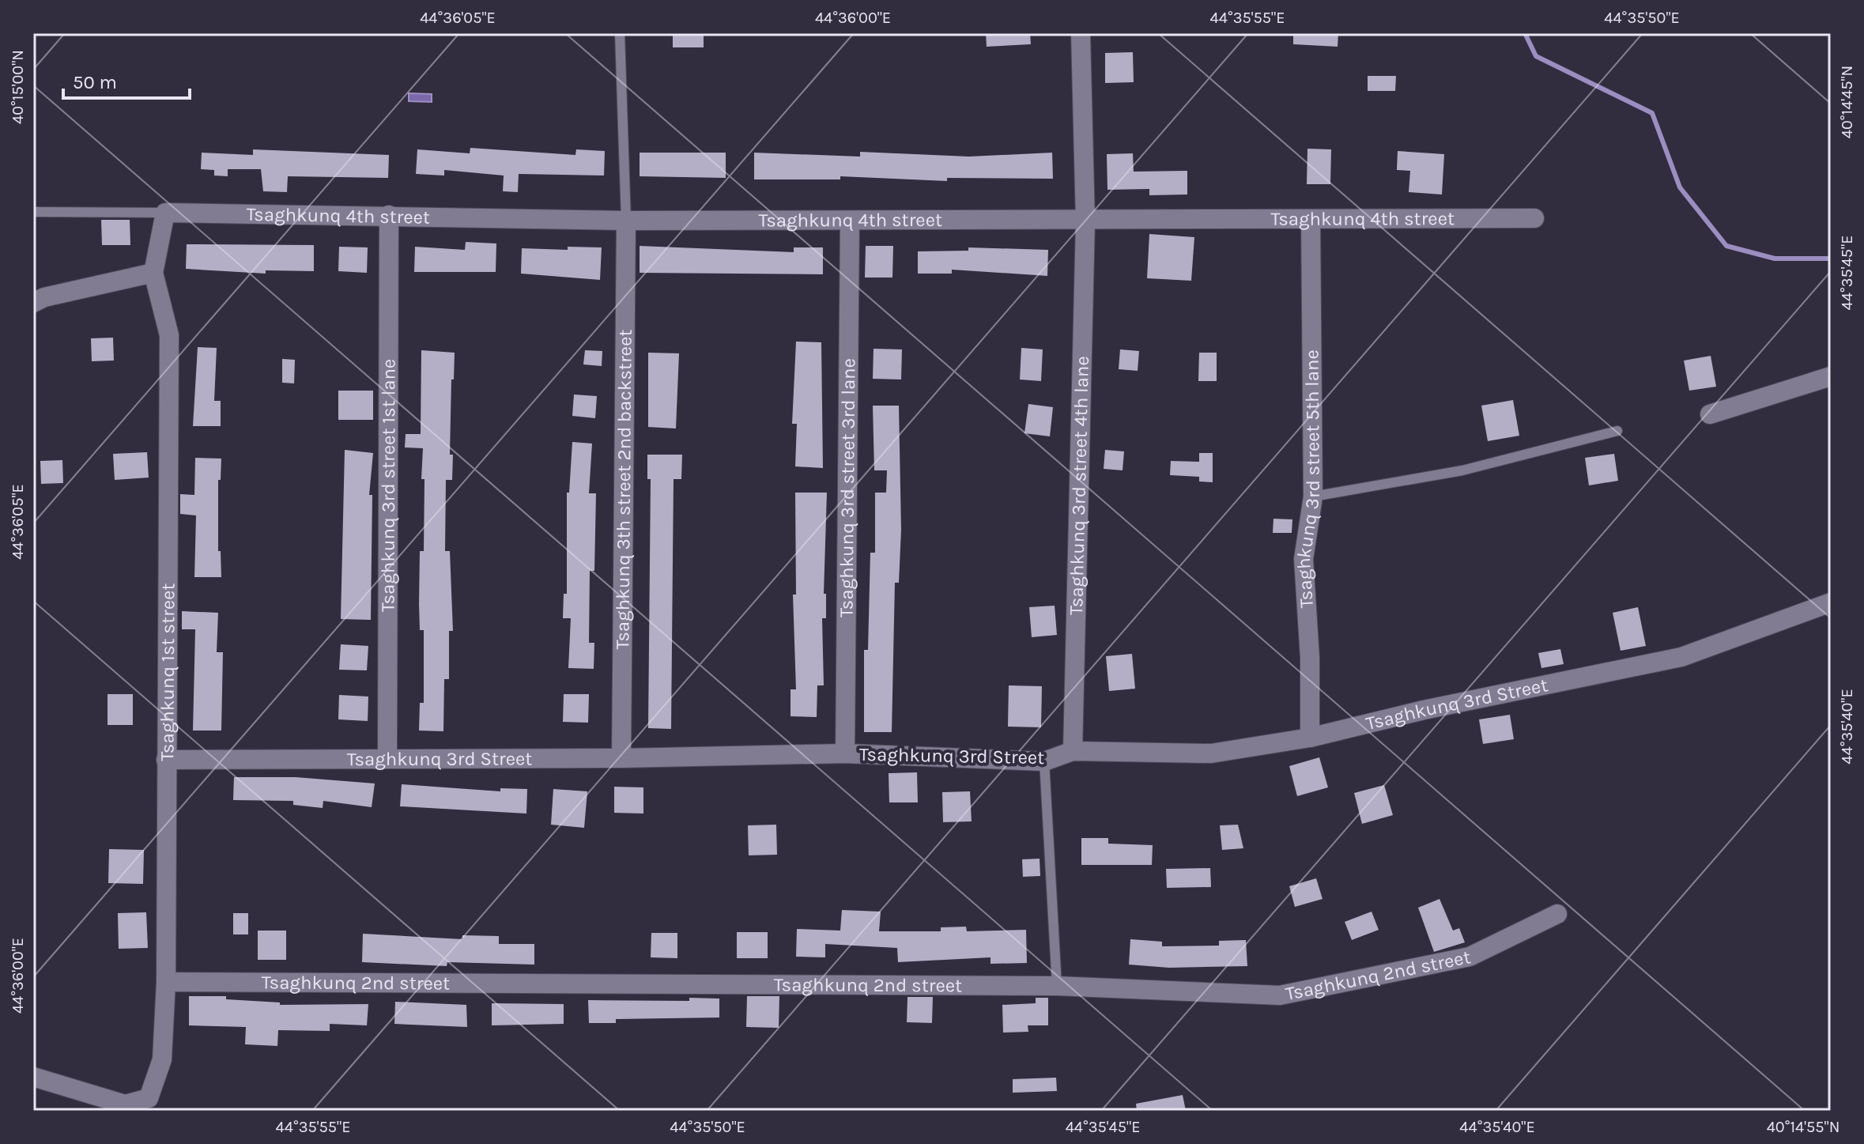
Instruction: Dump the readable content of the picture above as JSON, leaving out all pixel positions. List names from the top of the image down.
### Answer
{
  "streets": {
    "street": [
      "Tsaghkunq 4th street",
      "Tsaghkunq 3rd street 5th lane",
      "Tsaghkunq 3rd street 1st lane",
      "Tsaghkunq 3rd street 4th lane",
      "Tsaghkunq 3rd street 3rd lane",
      "Tsaghkunq 3th street 2nd backstreet",
      "Tsaghkunq 1st street",
      "Tsaghkunq 3rd Street",
      "Tsaghkunq 2nd street"
    ]
  },
  "crossings": [
    ["Tsaghkunq 4th street", "Tsaghkunq 3rd street 5th lane"],
    ["Tsaghkunq 4th street", "Tsaghkunq 3rd street 1st lane"],
    ["Tsaghkunq 4th street", "Tsaghkunq 3rd street 4th lane"],
    ["Tsaghkunq 4th street", "Tsaghkunq 3rd street 3rd lane"],
    ["Tsaghkunq 4th street", "Tsaghkunq 3th street 2nd backstreet"],
    ["Tsaghkunq 3rd street 5th lane", "Tsaghkunq 3rd Street"],
    ["Tsaghkunq 3rd street 1st lane", "Tsaghkunq 3rd Street"],
    ["Tsaghkunq 3rd street 4th lane", "Tsaghkunq 3rd Street"],
    ["Tsaghkunq 3rd street 3rd lane", "Tsaghkunq 3rd Street"],
    ["Tsaghkunq 3th street 2nd backstreet", "Tsaghkunq 3rd Street"],
    ["Tsaghkunq 1st street", "Tsaghkunq 3rd Street"],
    ["Tsaghkunq 1st street", "Tsaghkunq 2nd street"]
  ],
  "scale_bar": "50 m",
  "coordinates": [
    "44°36'05\"E",
    "44°36'00\"E",
    "44°35'55\"E",
    "44°35'50\"E",
    "40°15'00\"N",
    "40°14'45\"N",
    "44°35'45\"E",
    "44°35'40\"E",
    "40°14'55\"N"
  ]
}
